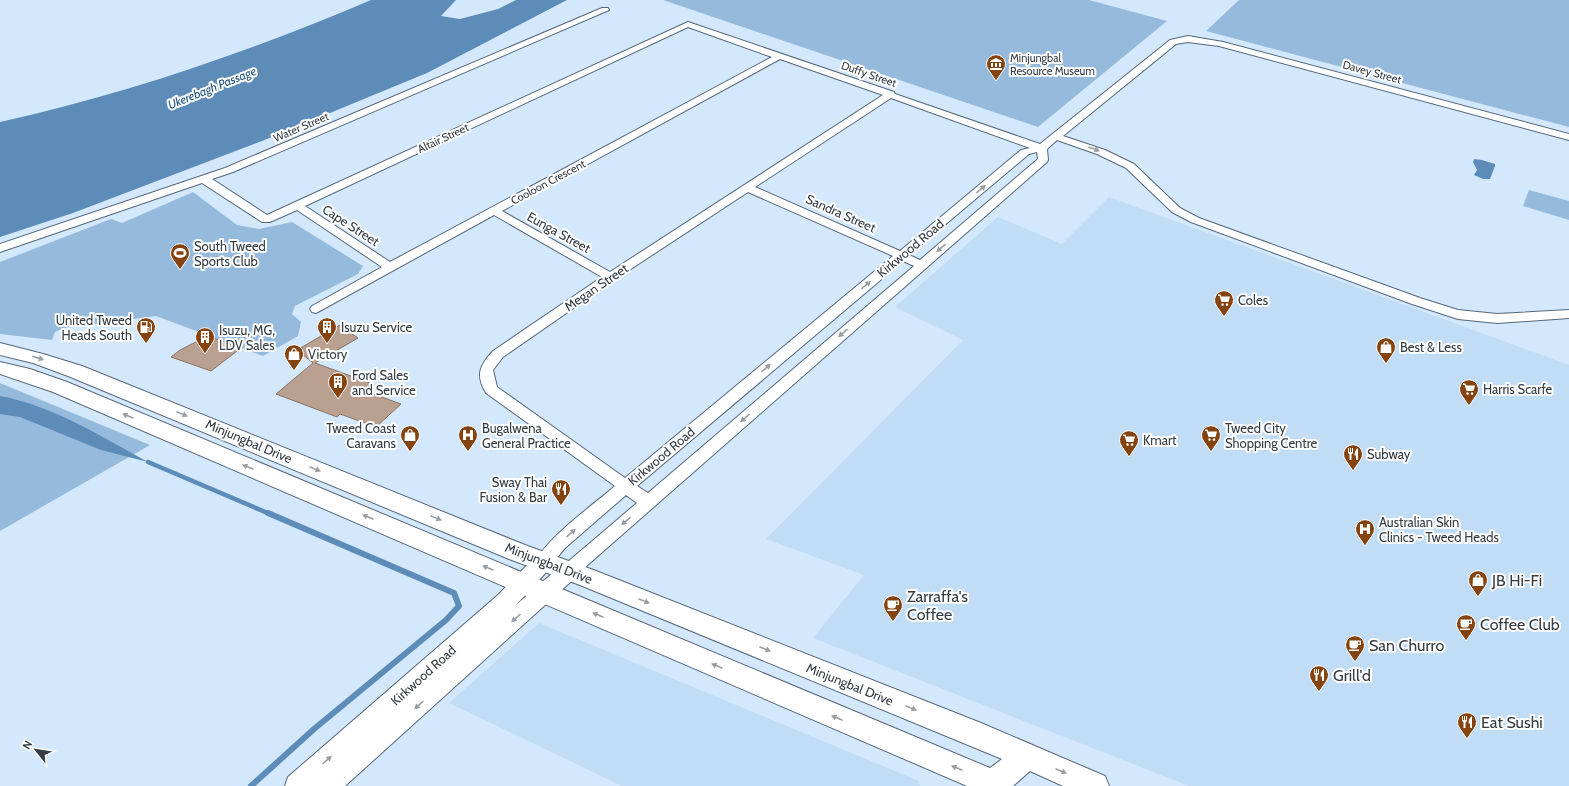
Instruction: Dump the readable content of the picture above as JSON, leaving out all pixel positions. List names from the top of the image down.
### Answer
{
  "streets": {
    "main road": ["Minjungbal Drive"],
    "street": [
      "Davey Street",
      "Duffy Street",
      "Water Street",
      "Altair Street",
      "Cooloon Crescent",
      "Sandra Street",
      "Cape Street",
      "Eunga Street",
      "Kirkwood Road",
      "Megan Street"
    ]
  },
  "crossings": [
    ["Davey Street", "Kirkwood Road"],
    ["Duffy Street", "Altair Street"],
    ["Duffy Street", "Cooloon Crescent"],
    ["Duffy Street", "Kirkwood Road"],
    ["Duffy Street", "Megan Street"],
    ["Water Street", "Altair Street"],
    ["Altair Street", "Cape Street"],
    ["Cooloon Crescent", "Cape Street"],
    ["Cooloon Crescent", "Eunga Street"],
    ["Sandra Street", "Kirkwood Road"],
    ["Sandra Street", "Megan Street"],
    ["Eunga Street", "Megan Street"],
    ["Kirkwood Road", "Megan Street"],
    ["Kirkwood Road", "Minjungbal Drive"]
  ],
  "water": ["Ukerebagh Passage"],
  "places": {
    "museum": ["Minjungbal Resource Museum"],
    "sports": ["South Tweed Sports Club"],
    "supermarket": [
      "Coles",
      "Harris Scarfe",
      "Tweed City Shopping Centre",
      "Kmart"
    ],
    "fuel station": ["United Tweed Heads South"],
    "building": ["Isuzu Service", "Isuzu, MG, LDV Sales", "Ford Sales and Service"],
    "shop": [
      "Best & Less",
      "Victory",
      "Tweed Coast Caravans",
      "JB Hi-Fi"
    ],
    "hospital": ["Bugalwena General Practice", "Australian Skin Clinics - Tweed Heads"],
    "restaurant": [
      "Subway",
      "Sway Thai Fusion & Bar",
      "Grill'd",
      "Eat Sushi"
    ],
    "cafe": ["Zarraffa's Coffee", "Coffee Club", "San Churro"]
  },
  "north": "top left"
}
